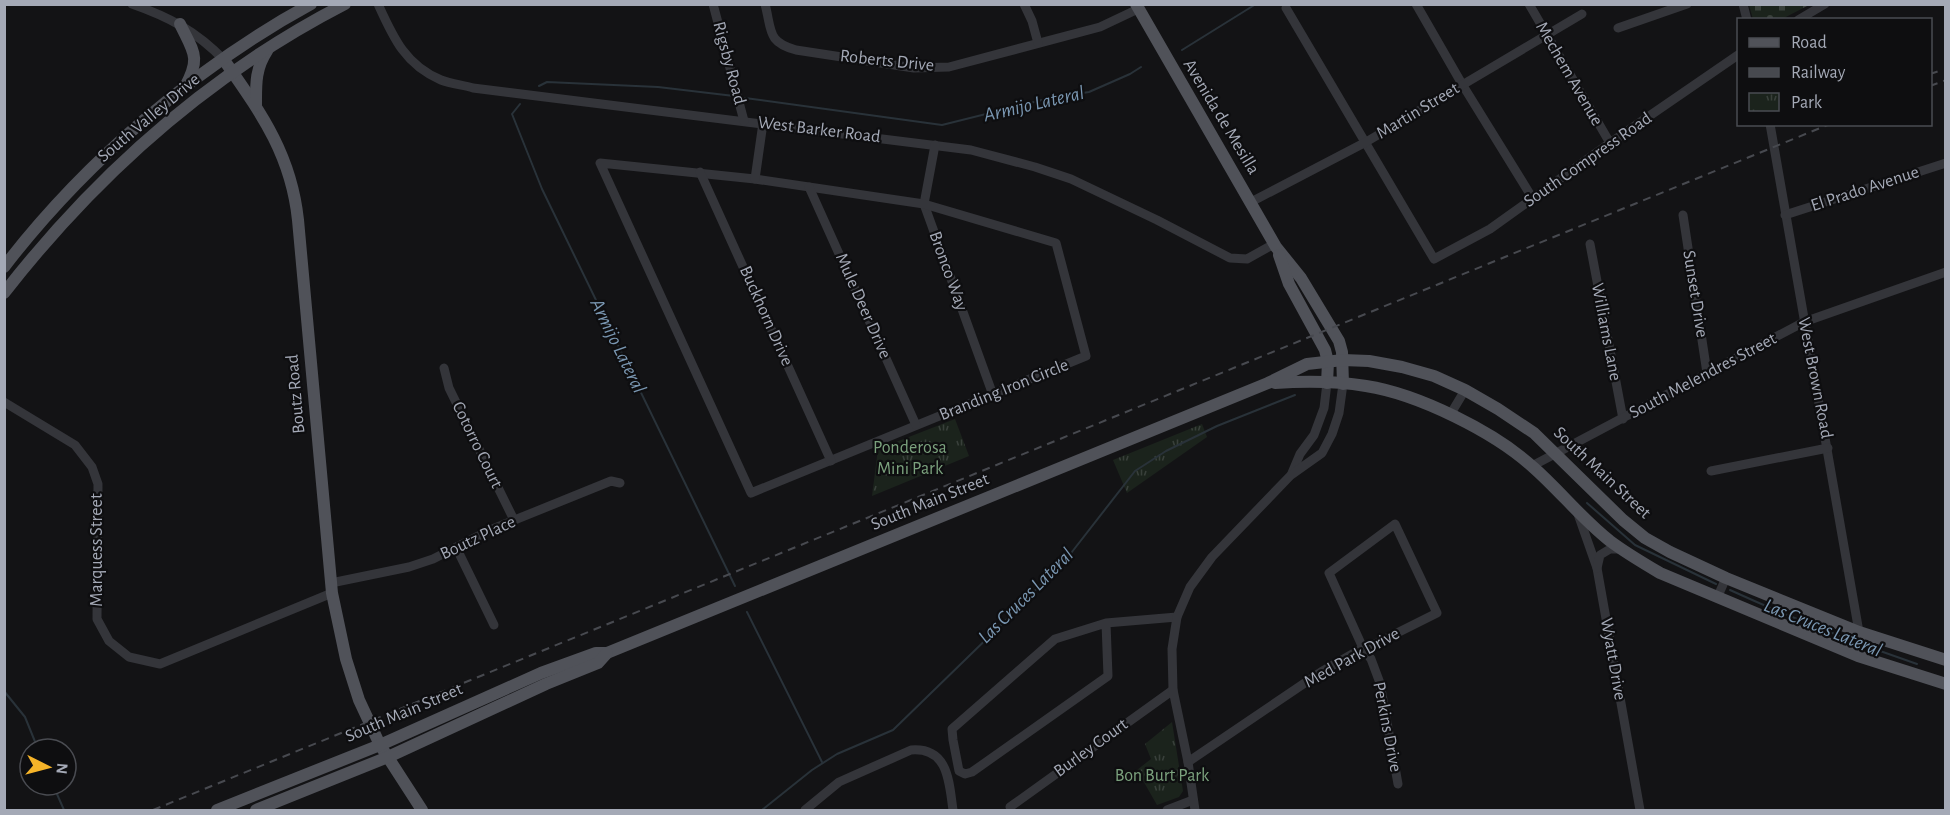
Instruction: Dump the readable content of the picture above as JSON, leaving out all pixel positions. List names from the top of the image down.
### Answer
{
  "streets": {
    "main road": [
      "Avenida de Mesilla",
      "South Valley Drive",
      "Boutz Road",
      "South Main Street"
    ],
    "street": [
      "Roberts Drive",
      "Rigsby Road",
      "Mechem Avenue",
      "Martin Street",
      "West Barker Road",
      "South Compress Road",
      "El Prado Avenue",
      "Bronco Way",
      "Sunset Drive",
      "Mule Deer Drive",
      "Buckhorn Drive",
      "Williams Lane",
      "South Melendres Street",
      "West Brown Road",
      "Branding Iron Circle",
      "Cotorro Court",
      "Boutz Place",
      "Marquess Street",
      "Med Park Drive",
      "Wyatt Drive",
      "Perkins Drive",
      "Burley Court"
    ]
  },
  "crossings": [
    ["Roberts Drive", "Avenida de Mesilla"],
    ["Rigsby Road", "West Barker Road"],
    ["Mechem Avenue", "Martin Street"],
    ["Mechem Avenue", "South Compress Road"],
    ["Martin Street", "Avenida de Mesilla"],
    ["Martin Street", "South Compress Road"],
    ["Avenida de Mesilla", "West Barker Road"],
    ["Avenida de Mesilla", "South Main Street"],
    ["South Valley Drive", "Boutz Road"],
    ["El Prado Avenue", "West Brown Road"],
    ["Bronco Way", "Branding Iron Circle"],
    ["Sunset Drive", "South Melendres Street"],
    ["Mule Deer Drive", "Branding Iron Circle"],
    ["Buckhorn Drive", "Branding Iron Circle"],
    ["Williams Lane", "South Melendres Street"],
    ["South Melendres Street", "West Brown Road"],
    ["South Melendres Street", "South Main Street"],
    ["West Brown Road", "South Main Street"],
    ["Boutz Road", "South Main Street"],
    ["Boutz Road", "Boutz Place"],
    ["Boutz Road", "Marquess Street"],
    ["Cotorro Court", "Boutz Place"],
    ["South Main Street", "Wyatt Drive"],
    ["Boutz Place", "Marquess Street"],
    ["Med Park Drive", "Perkins Drive"]
  ],
  "water": ["Armijo Lateral", "Las Cruces Lateral"],
  "parks": ["Ponderosa Mini Park", "Bon Burt Park"],
  "legend": ["Road", "Railway", "Park"],
  "north": "right"
}
